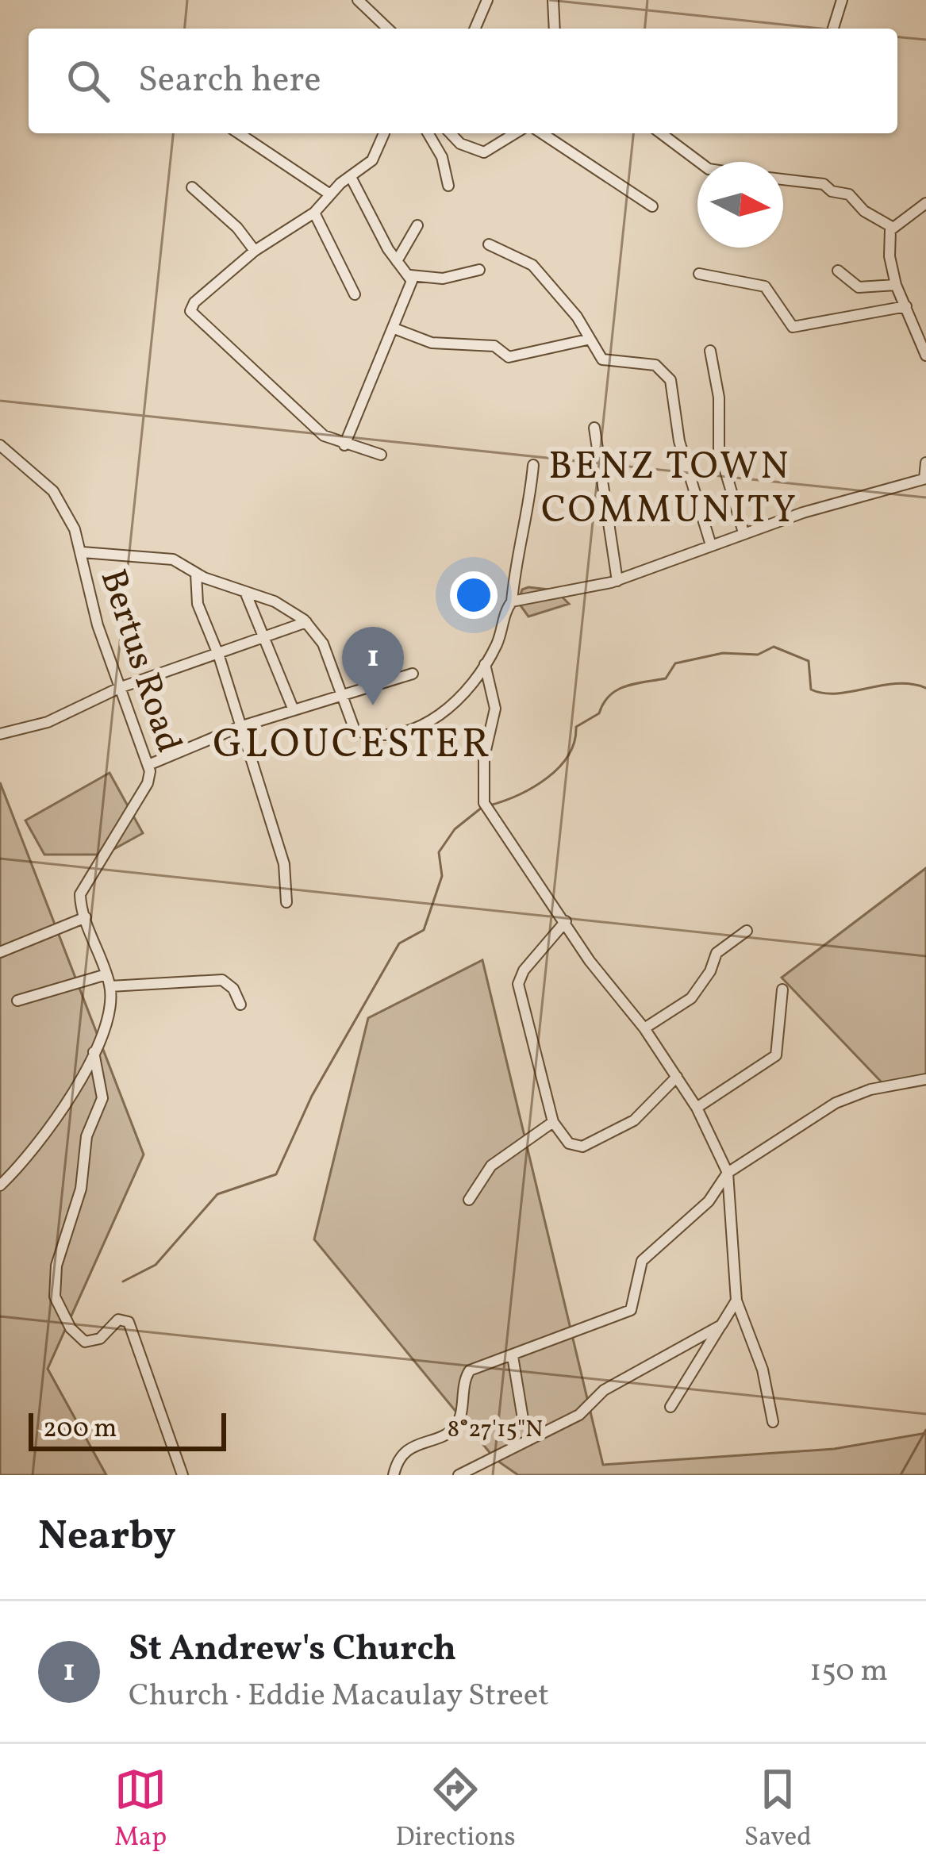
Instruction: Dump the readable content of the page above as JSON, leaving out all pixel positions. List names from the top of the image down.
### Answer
{
  "streets": {
    "street": ["Bertus Road"]
  },
  "districts": ["BENZ TOWN COMMUNITY", "GLOUCESTER"],
  "scale_bar": "200 m",
  "north": "right",
  "page": {
    "search": "Search here",
    "pins": "1",
    "scale": "200 m",
    "heading": "Nearby",
    "list": [
      {
        "mark": "1",
        "name": "St Andrew's Church",
        "note": "Church · Eddie Macaulay Street",
        "value": "150 m"
      }
    ],
    "nav": ["Map", "Directions", "Saved"]
  },
  "coordinates": ["8°27'15\"N"]
}
